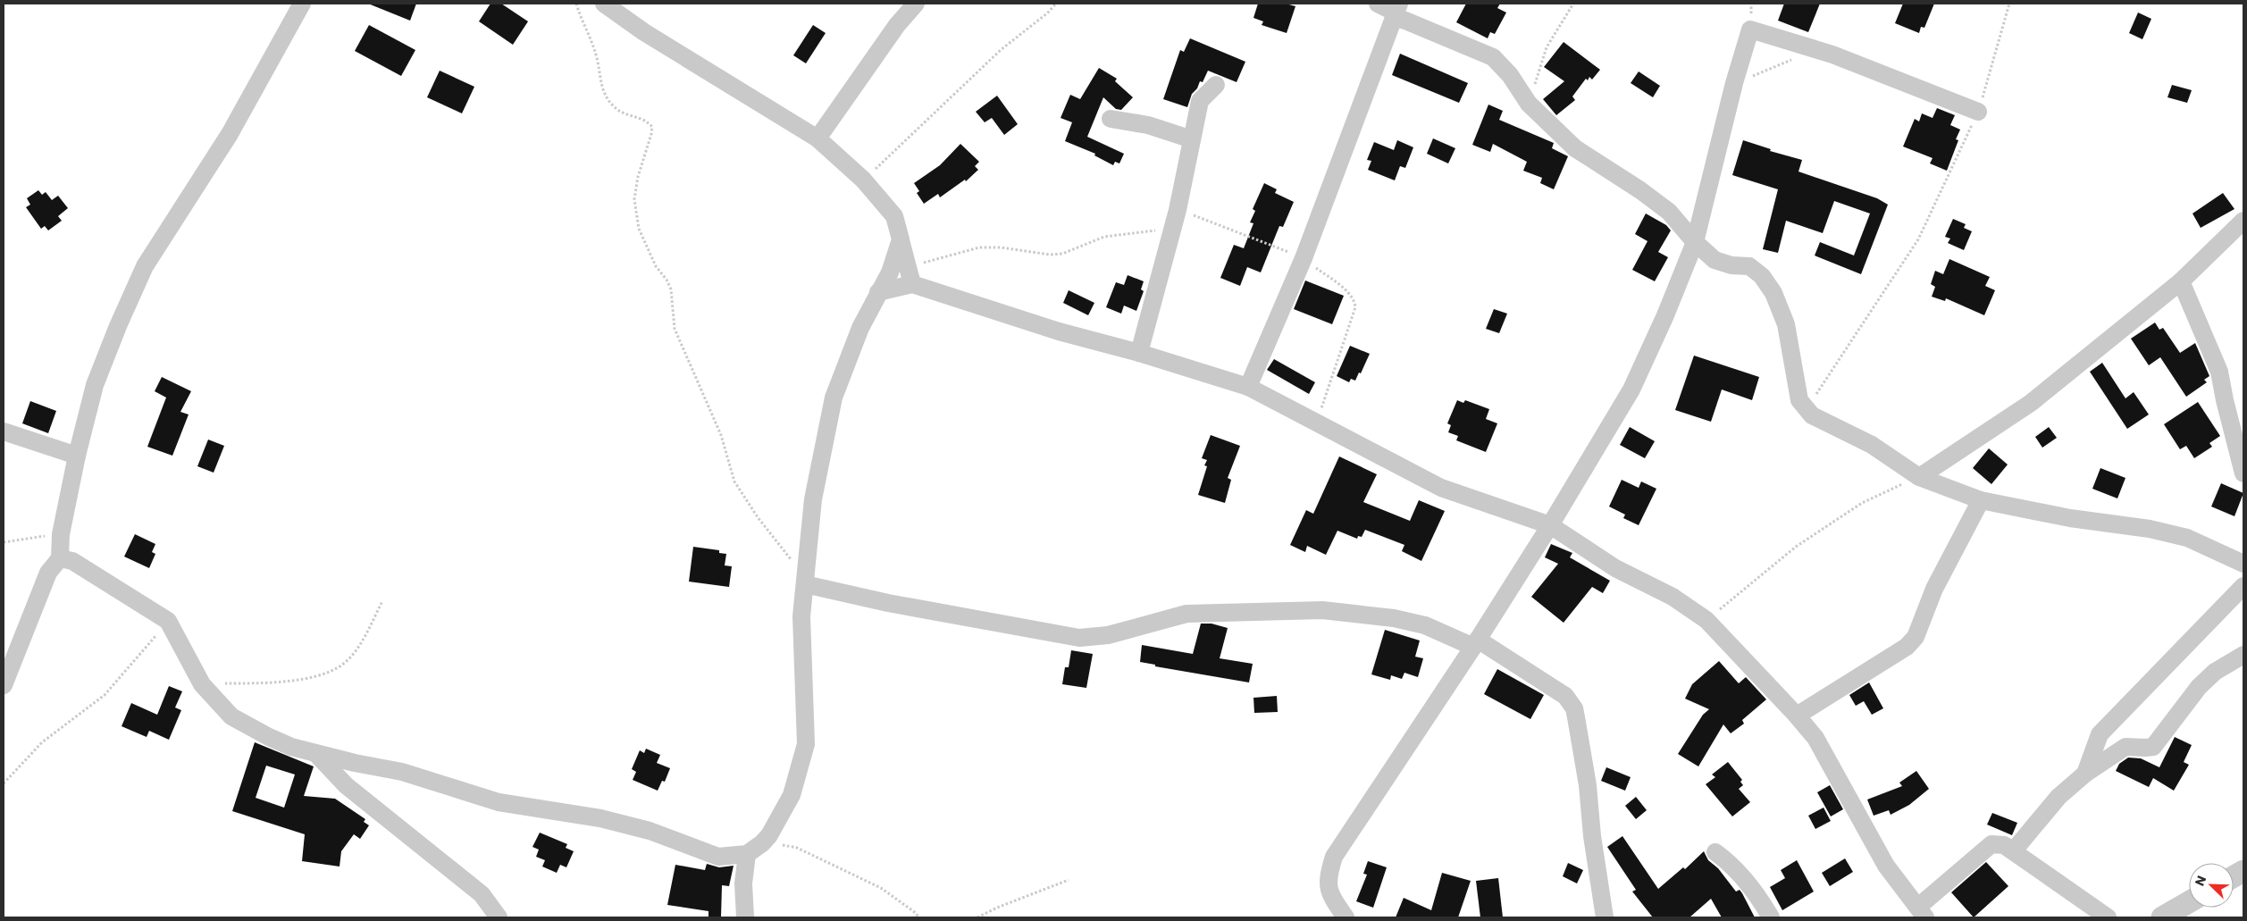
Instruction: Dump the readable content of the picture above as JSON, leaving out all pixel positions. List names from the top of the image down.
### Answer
{
  "north": "top left"
}
